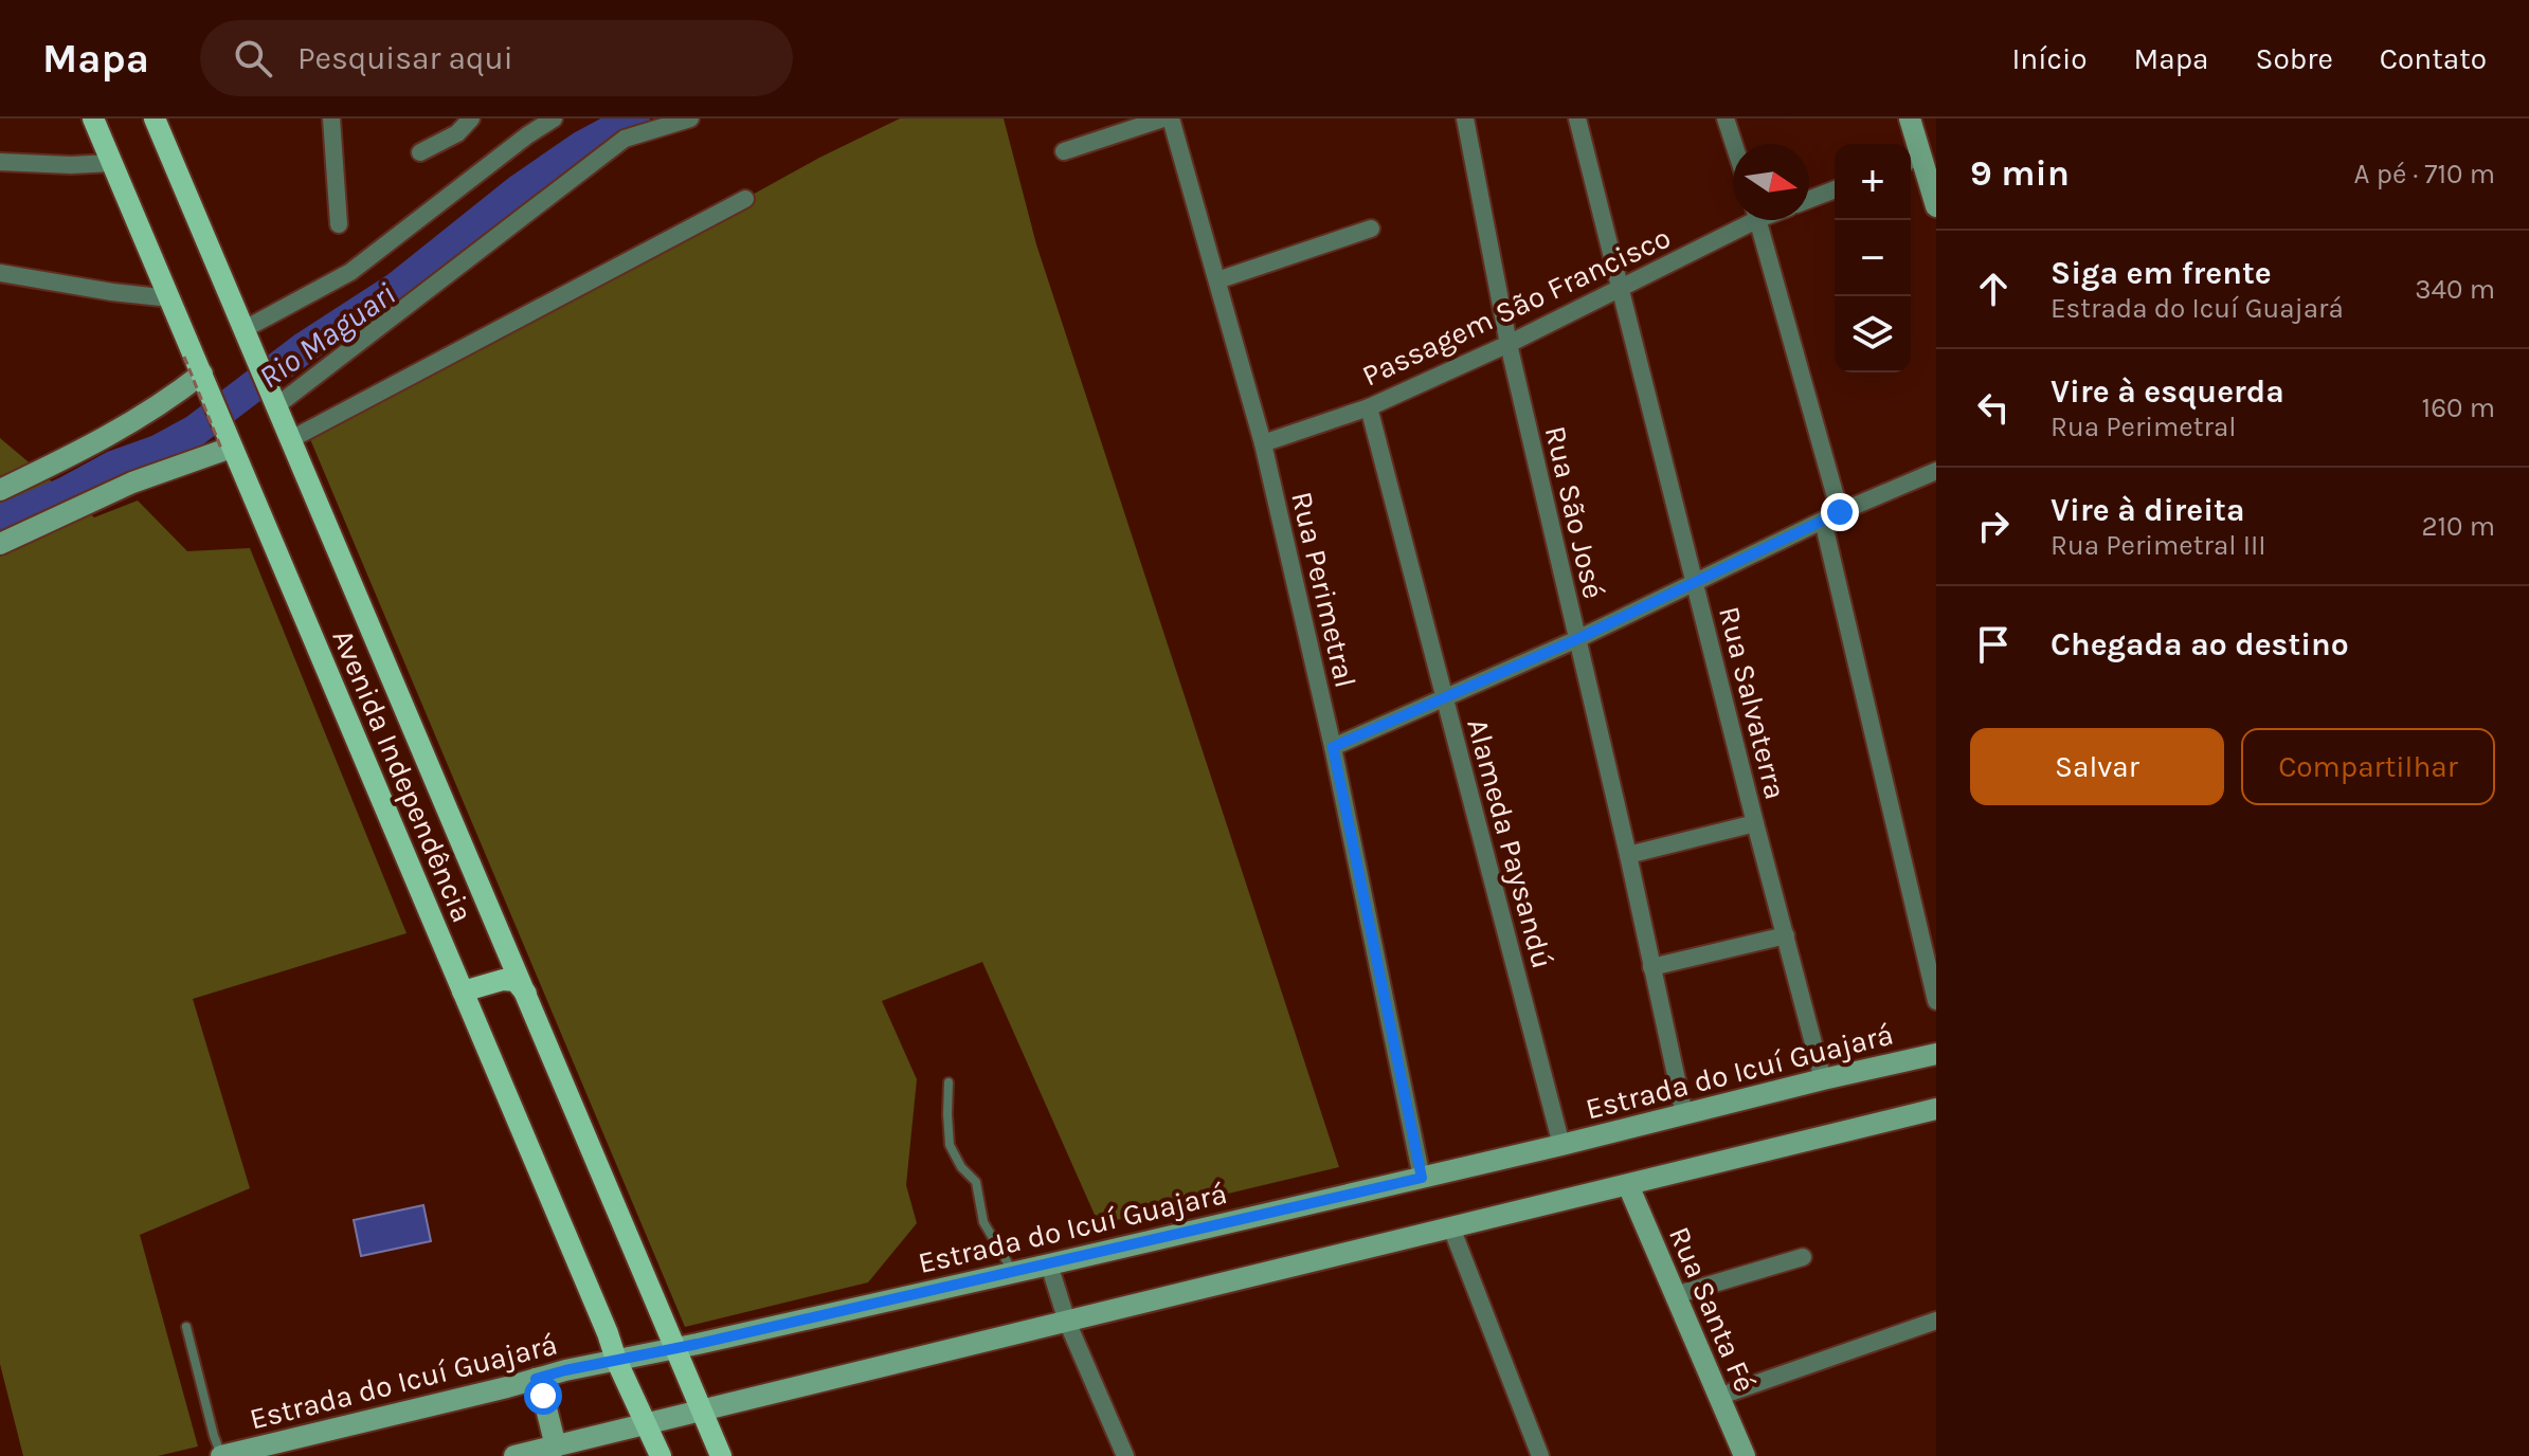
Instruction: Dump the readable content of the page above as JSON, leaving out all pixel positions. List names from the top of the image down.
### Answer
{
  "streets": {
    "main road": ["Avenida Independência", "Estrada do Icuí Guajará", "Rua Santa Fé"],
    "street": [
      "Passagem São Francisco",
      "Rua São José",
      "Rua Perimetral",
      "Rua Salvaterra",
      "Alameda Paysandú"
    ]
  },
  "crossings": [
    ["Passagem São Francisco", "Rua São José"],
    ["Passagem São Francisco", "Rua Perimetral"],
    ["Passagem São Francisco", "Rua Salvaterra"],
    ["Passagem São Francisco", "Alameda Paysandú"],
    ["Rua São José", "Estrada do Icuí Guajará"],
    ["Rua Perimetral", "Estrada do Icuí Guajará"],
    ["Rua Salvaterra", "Estrada do Icuí Guajará"],
    ["Avenida Independência", "Estrada do Icuí Guajará"],
    ["Alameda Paysandú", "Estrada do Icuí Guajará"]
  ],
  "water": ["Rio Maguari"],
  "north": "right",
  "page": {
    "header": "Mapa",
    "search": "Pesquisar aqui",
    "nav": [
      "Início",
      "Mapa",
      "Sobre",
      "Contato"
    ],
    "heading": ["9 min", "A pé · 710 m"],
    "map_buttons": ["+", "−"],
    "list": [
      ["Siga em frente", "Estrada do Icuí Guajará", "340 m"],
      ["Vire à esquerda", "Rua Perimetral", "160 m"],
      ["Vire à direita", "Rua Perimetral III", "210 m"],
      "Chegada ao destino"
    ],
    "buttons": ["Salvar", "Compartilhar"]
  }
}
